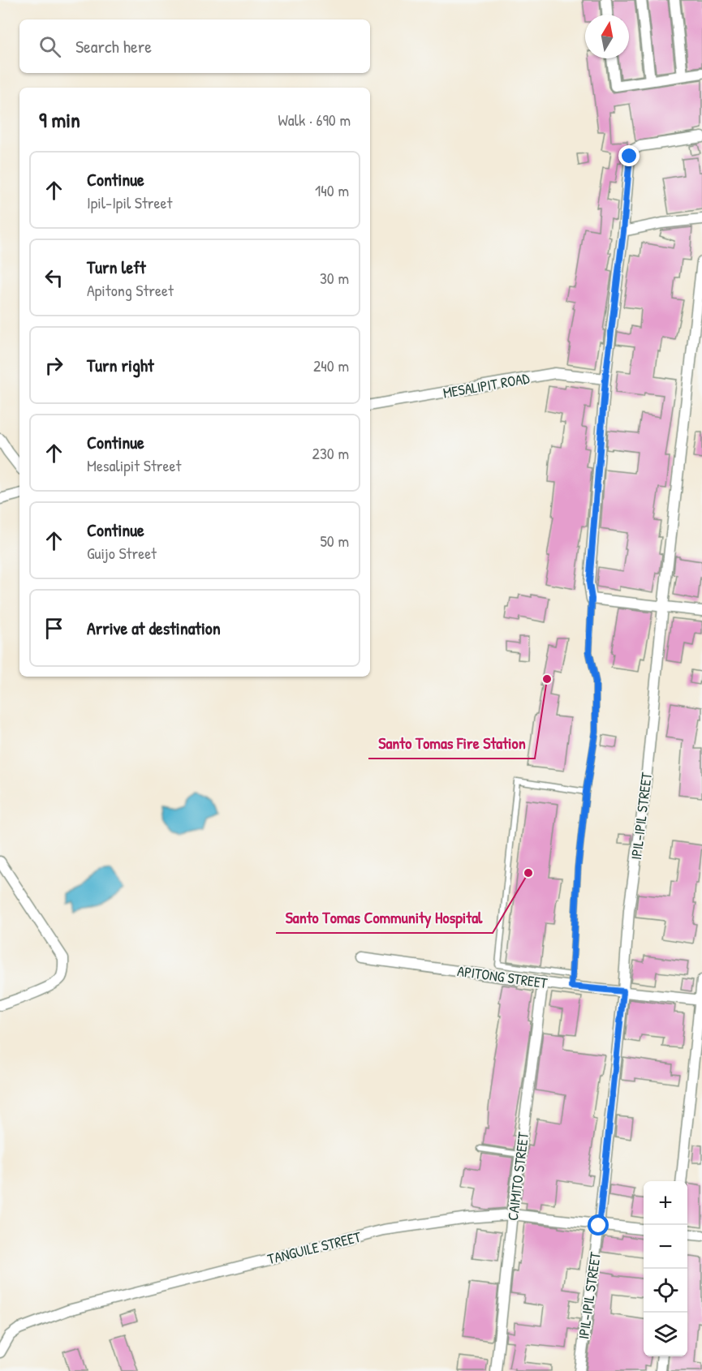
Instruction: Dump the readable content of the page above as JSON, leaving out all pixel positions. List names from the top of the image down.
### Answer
{
  "streets": {
    "street": [
      "MESALIPIT ROAD",
      "IPIL-IPIL STREET",
      "APITONG STREET",
      "CAIMITO STREET",
      "TANGUILE STREET"
    ]
  },
  "crossings": [
    ["IPIL-IPIL STREET", "APITONG STREET"],
    ["IPIL-IPIL STREET", "TANGUILE STREET"],
    ["APITONG STREET", "CAIMITO STREET"],
    ["CAIMITO STREET", "TANGUILE STREET"]
  ],
  "places": ["Santo Tomas Fire Station", "Santo Tomas Community Hospital"],
  "north": "top",
  "page": {
    "search": "Search here",
    "heading": ["9 min", "Walk · 690 m"],
    "list": [
      ["Continue", "Ipil-Ipil Street", "140 m"],
      ["Turn left", "Apitong Street", "30 m"],
      ["Turn right", "240 m"],
      ["Continue", "Mesalipit Street", "230 m"],
      ["Continue", "Guijo Street", "50 m"],
      "Arrive at destination"
    ],
    "map_buttons": ["+", "−"]
  }
}
